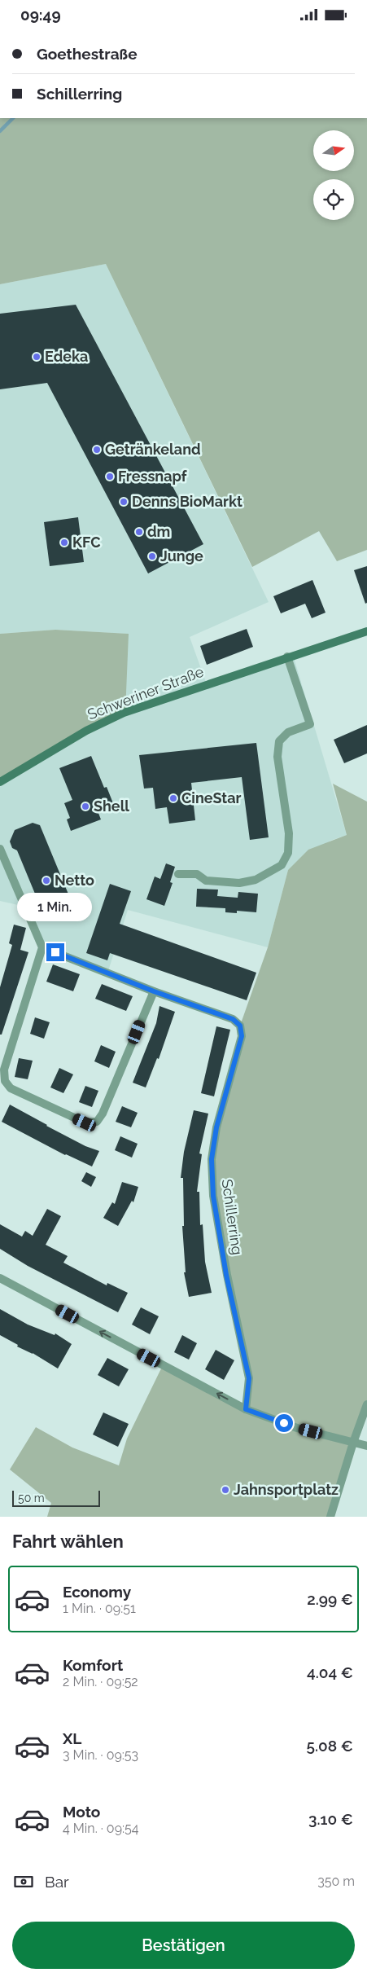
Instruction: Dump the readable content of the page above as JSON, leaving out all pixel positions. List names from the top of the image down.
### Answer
{
  "streets": {
    "main road": ["Schweriner Straße"],
    "street": ["Schillerring"]
  },
  "places": [
    "Edeka",
    "Getränkeland",
    "Fressnapf",
    "Denns BioMarkt",
    "dm",
    "KFC",
    "Junge",
    "CineStar",
    "Shell",
    "Netto",
    "Jahnsportplatz"
  ],
  "scale_bar": "50 m",
  "north": "right",
  "page": {
    "status": "09:49",
    "banner": ["Goethestraße", "Schillerring"],
    "bubble": "1 Min.",
    "scale": "50 m",
    "heading": "Fahrt wählen",
    "list": [
      {
        "name": "Economy",
        "note": "1 Min. · 09:51",
        "value": "2.99 €"
      },
      {
        "name": "Komfort",
        "note": "2 Min. · 09:52",
        "value": "4.04 €"
      },
      {
        "name": "XL",
        "note": "3 Min. · 09:53",
        "value": "5.08 €"
      },
      {
        "name": "Moto",
        "note": "4 Min. · 09:54",
        "value": "3.10 €"
      }
    ],
    "pay": ["Bar", "350 m"],
    "buttons": "Bestätigen"
  }
}
